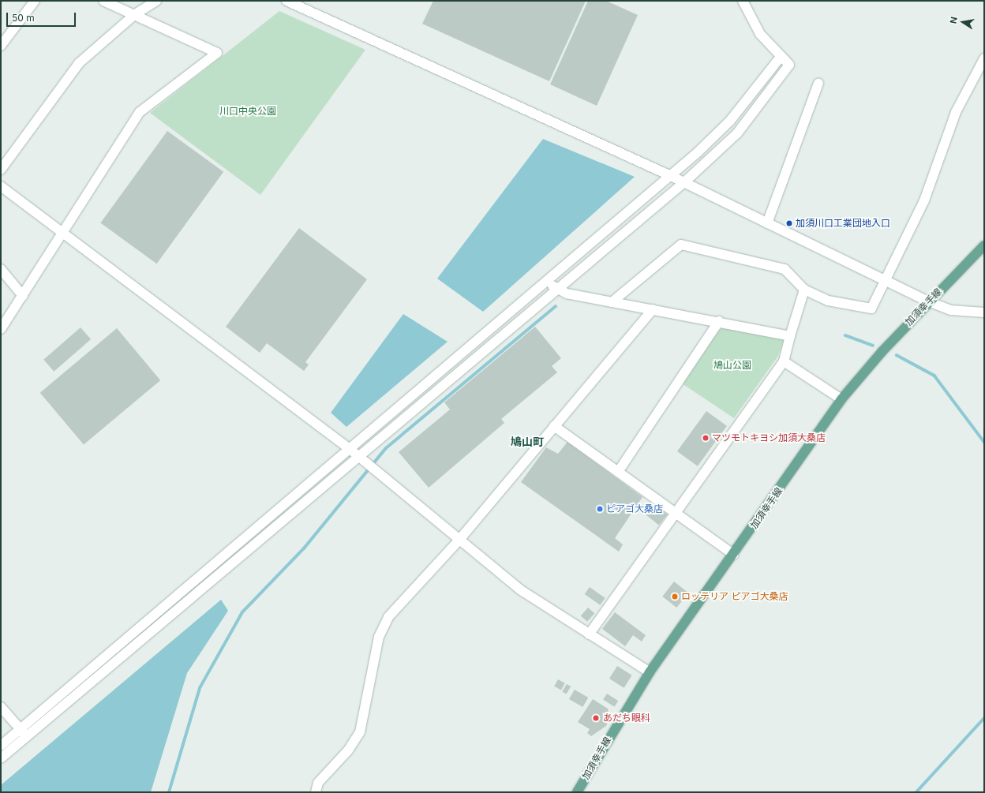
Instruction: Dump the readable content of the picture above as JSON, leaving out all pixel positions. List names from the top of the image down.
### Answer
{
  "streets": {
    "main road": ["加須幸手線"]
  },
  "districts": ["鳩山町"],
  "parks": ["川口中央公園", "鳩山公園"],
  "places": [
    "加須川口工業団地入口",
    "マツモトキヨシ加須大桑店",
    "ピアゴ大桑店",
    "ロッテリア ピアゴ大桑店",
    "あだち眼科"
  ],
  "scale_bar": "50 m",
  "north": "left"
}
